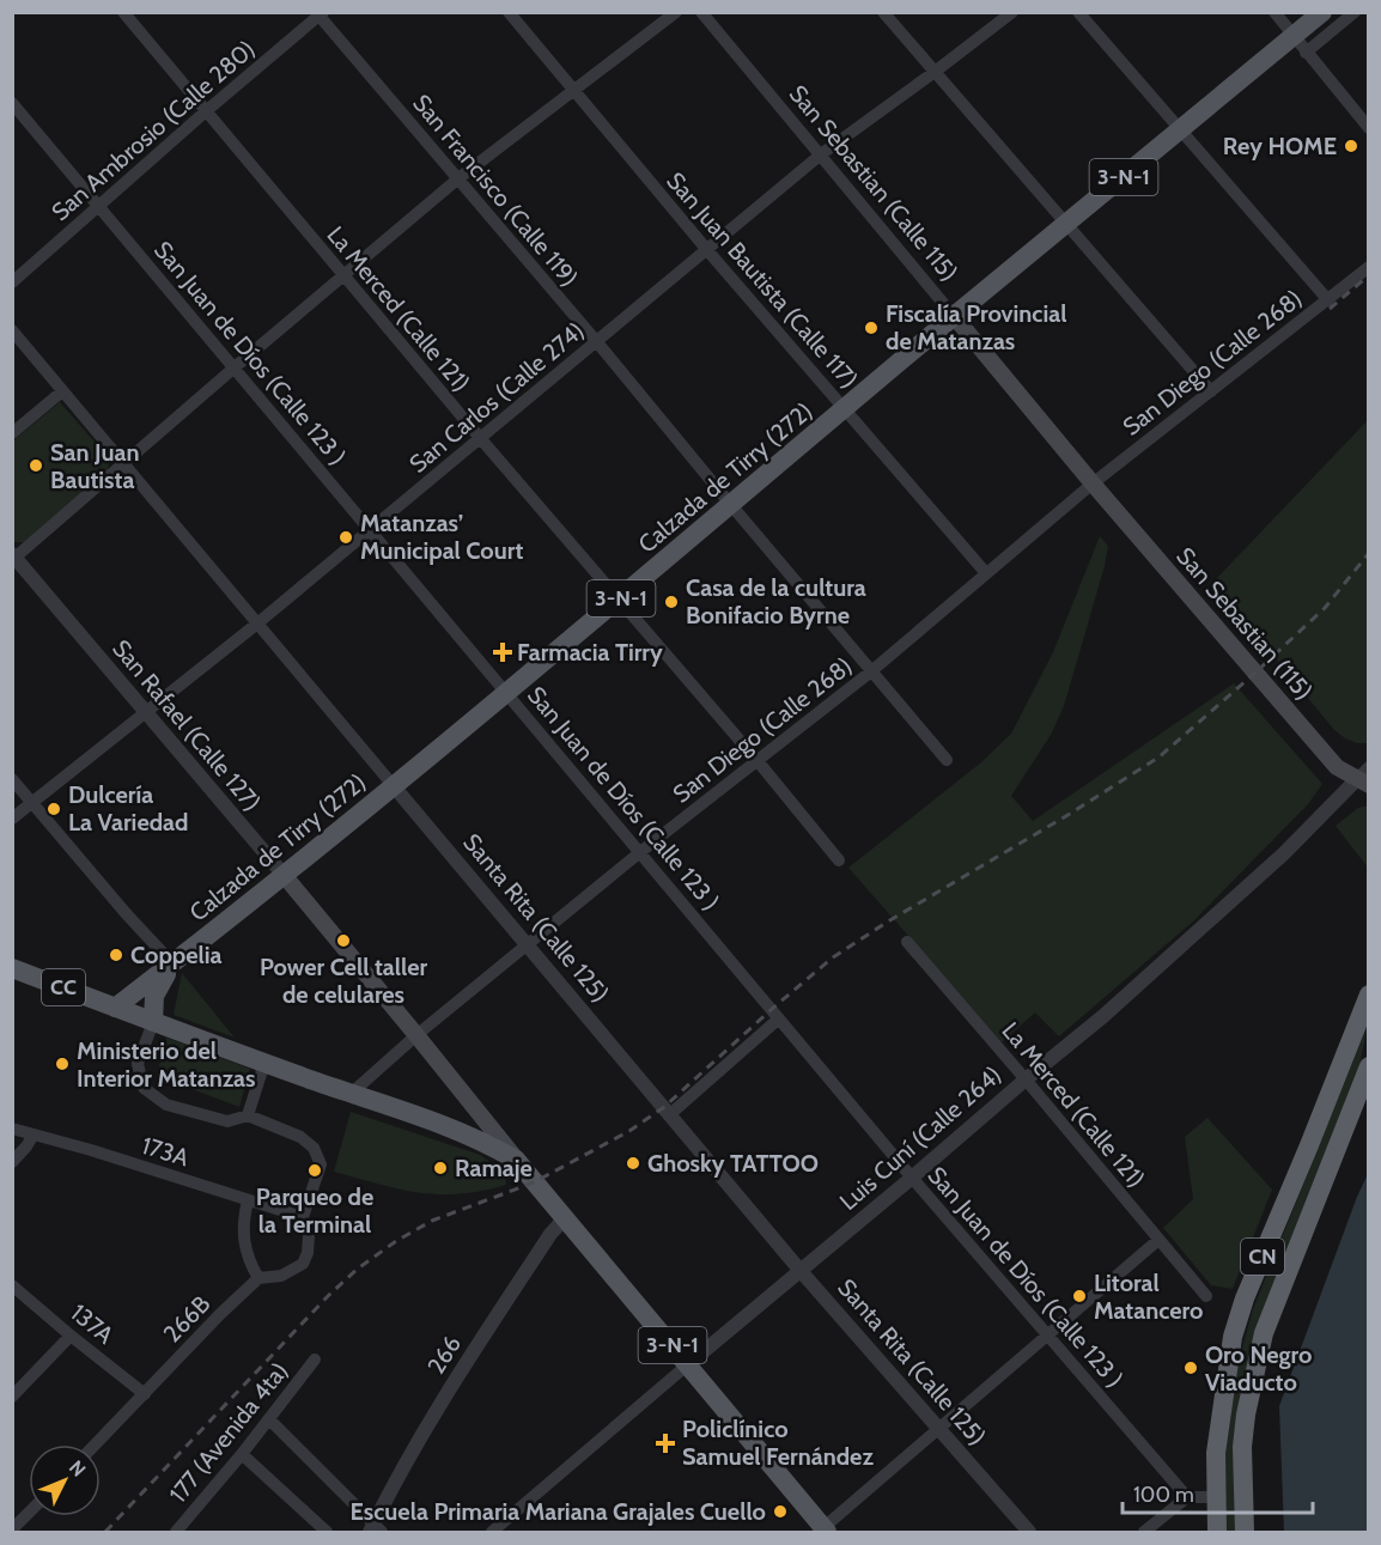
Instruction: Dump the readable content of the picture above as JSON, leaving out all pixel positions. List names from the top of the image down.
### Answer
{
  "streets": {
    "highway": ["CN"],
    "main road": [
      "3-N-1",
      "San Sebastian (Calle 115)",
      "Calzada de Tirry (272)",
      "San Sebastian (115)",
      "San Rafael (Calle 127)",
      "CC"
    ],
    "street": [
      "San Ambrosio (Calle 280)",
      "San Francisco (Calle 119)",
      "San Juan Bautista (Calle 117)",
      "La Merced (Calle 121)",
      "San Juan de Díos (Calle 123 )",
      "San Diego (Calle 268)",
      "San Carlos (Calle 274)",
      "Santa Rita (Calle 125)",
      "Luis Cuní (Calle 264)",
      "173A",
      "266B",
      "137A",
      "266",
      "177 (Avenida 4ta)"
    ]
  },
  "crossings": [
    ["San Ambrosio (Calle 280)", "San Francisco (Calle 119)"],
    ["San Ambrosio (Calle 280)", "La Merced (Calle 121)"],
    ["San Ambrosio (Calle 280)", "San Juan de Díos (Calle 123 )"],
    ["3-N-1", "San Diego (Calle 268)"],
    ["3-N-1", "Calzada de Tirry (272)"],
    ["3-N-1", "San Rafael (Calle 127)"],
    ["3-N-1", "CC"],
    ["3-N-1", "Luis Cuní (Calle 264)"],
    ["3-N-1", "266"],
    ["San Sebastian (Calle 115)", "San Diego (Calle 268)"],
    ["San Sebastian (Calle 115)", "San Carlos (Calle 274)"],
    ["San Sebastian (Calle 115)", "Calzada de Tirry (272)"],
    ["San Sebastian (Calle 115)", "San Sebastian (115)"],
    ["San Francisco (Calle 119)", "San Diego (Calle 268)"],
    ["San Francisco (Calle 119)", "San Carlos (Calle 274)"],
    ["San Francisco (Calle 119)", "Calzada de Tirry (272)"],
    ["San Juan Bautista (Calle 117)", "San Diego (Calle 268)"],
    ["San Juan Bautista (Calle 117)", "San Carlos (Calle 274)"],
    ["San Juan Bautista (Calle 117)", "Calzada de Tirry (272)"],
    ["La Merced (Calle 121)", "San Diego (Calle 268)"],
    ["La Merced (Calle 121)", "San Carlos (Calle 274)"],
    ["La Merced (Calle 121)", "Calzada de Tirry (272)"],
    ["La Merced (Calle 121)", "Luis Cuní (Calle 264)"],
    ["San Juan de Díos (Calle 123 )", "San Diego (Calle 268)"],
    ["San Juan de Díos (Calle 123 )", "San Carlos (Calle 274)"],
    ["San Juan de Díos (Calle 123 )", "Calzada de Tirry (272)"],
    ["San Juan de Díos (Calle 123 )", "Luis Cuní (Calle 264)"],
    ["San Diego (Calle 268)", "San Sebastian (115)"],
    ["San Diego (Calle 268)", "San Rafael (Calle 127)"],
    ["San Diego (Calle 268)", "Santa Rita (Calle 125)"],
    ["San Carlos (Calle 274)", "San Rafael (Calle 127)"],
    ["San Carlos (Calle 274)", "Santa Rita (Calle 125)"],
    ["Calzada de Tirry (272)", "San Rafael (Calle 127)"],
    ["Calzada de Tirry (272)", "Santa Rita (Calle 125)"],
    ["San Sebastian (115)", "Luis Cuní (Calle 264)"],
    ["Santa Rita (Calle 125)", "Luis Cuní (Calle 264)"],
    ["173A", "266B"],
    ["266B", "137A"]
  ],
  "places": {
    "other": [
      "Rey HOME",
      "Fiscalía Provincial de Matanzas",
      "San Juan Bautista",
      "Matanzas’ Municipal Court",
      "Casa de la cultura Bonifacio Byrne",
      "Dulcería La Variedad",
      "Power Cell taller de celulares",
      "Coppelia",
      "Ministerio del Interior Matanzas",
      "Ghosky TATTOO",
      "Ramaje",
      "Parqueo de la Terminal",
      "Litoral Matancero",
      "Oro Negro Viaducto",
      "Escuela Primaria Mariana Grajales Cuello"
    ],
    "health": ["Farmacia Tirry", "Policlínico Samuel Fernández"]
  },
  "scale_bar": "100 m",
  "north": "top right"
}
